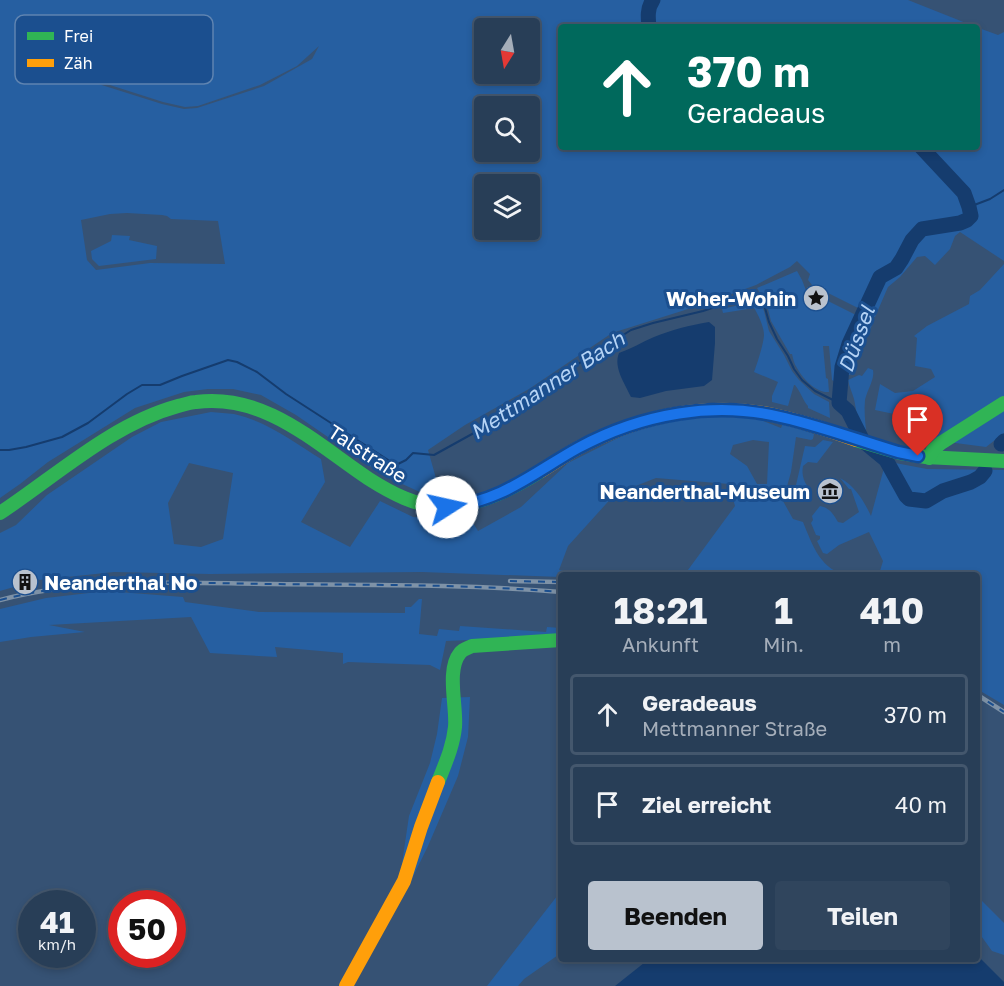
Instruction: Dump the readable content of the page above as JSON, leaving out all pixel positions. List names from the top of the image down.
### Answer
{
  "streets": {
    "main road": ["Talstraße"]
  },
  "water": ["Düssel", "Mettmanner Bach"],
  "places": {
    "place": ["Woher-Wohin"],
    "museum": ["Neanderthal-Museum"],
    "building": ["Neanderthal No"]
  },
  "legend": ["Frei", "Zäh"],
  "north": "bottom",
  "page": {
    "turn": ["370 m", "Geradeaus"],
    "eta": [
      "18:21",
      "Ankunft",
      "1",
      "Min.",
      "410",
      "m"
    ],
    "list": [
      {
        "name": "Geradeaus",
        "note": "Mettmanner Straße",
        "value": "370 m"
      },
      {
        "name": "Ziel erreicht",
        "value": "40 m"
      }
    ],
    "buttons": ["Beenden", "Teilen"],
    "speed": "41 km/h",
    "limit": "50"
  }
}
